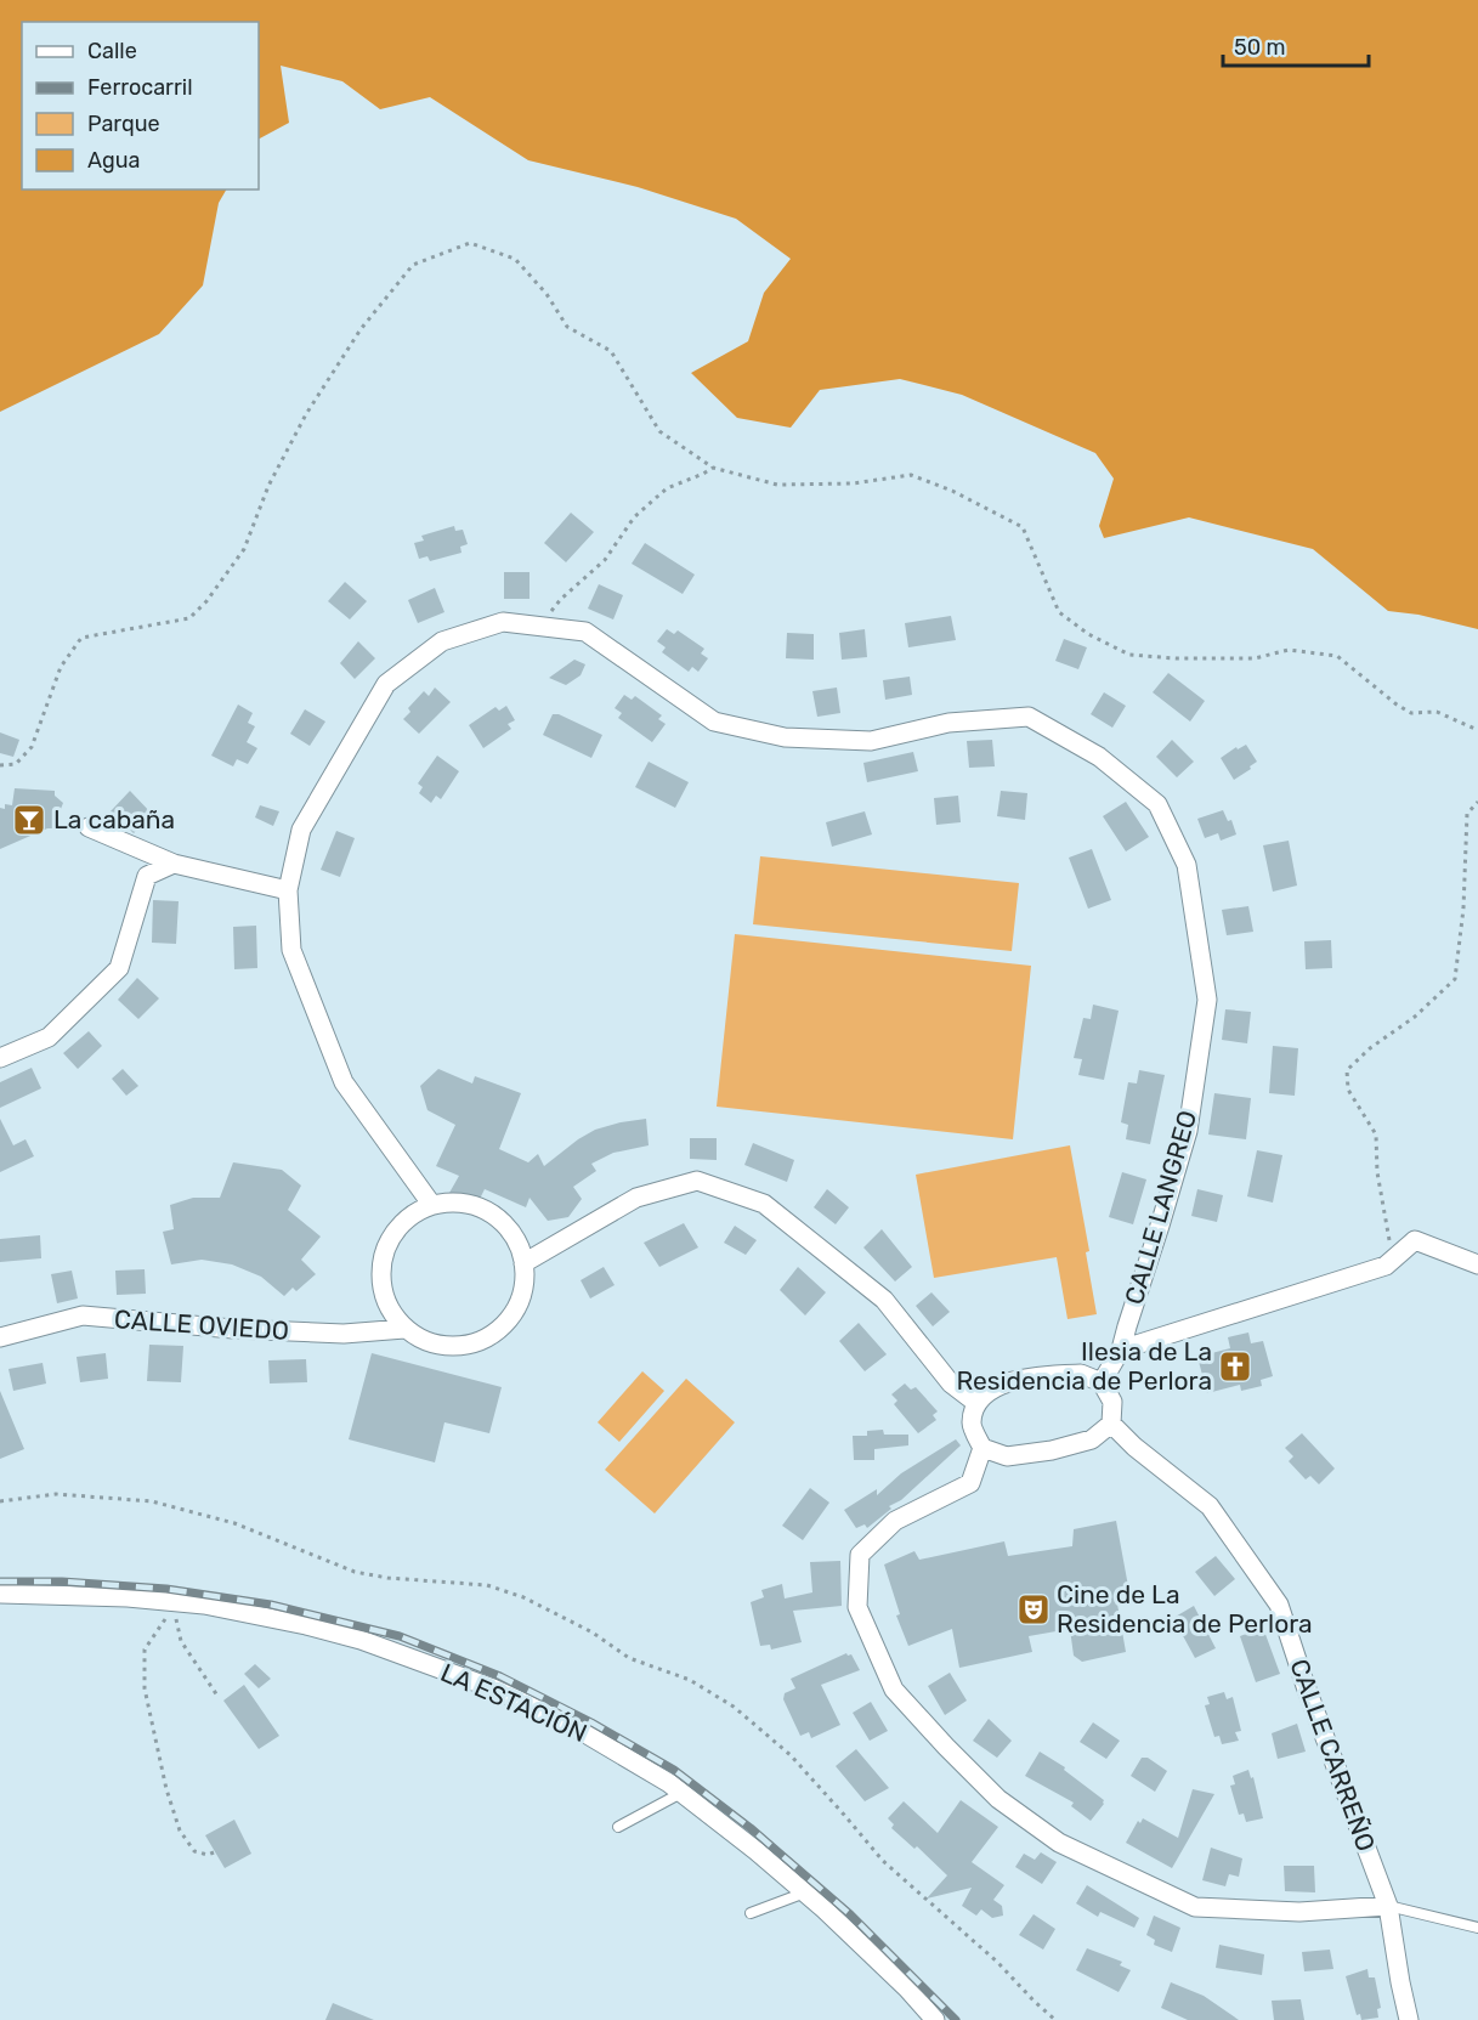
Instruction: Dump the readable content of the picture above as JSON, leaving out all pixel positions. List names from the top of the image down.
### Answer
{
  "streets": {
    "street": [
      "CALLE LANGREO",
      "CALLE OVIEDO",
      "LA ESTACIÓN",
      "CALLE CARREÑO"
    ]
  },
  "crossings": [
    ["CALLE LANGREO", "CALLE OVIEDO"]
  ],
  "places": {
    "bar": ["La cabaña"],
    "church": ["Ilesia de La Residencia de Perlora"],
    "theatre": ["Cine de La Residencia de Perlora"]
  },
  "legend": [
    "Calle",
    "Ferrocarril",
    "Parque",
    "Agua"
  ],
  "scale_bar": "50 m"
}
